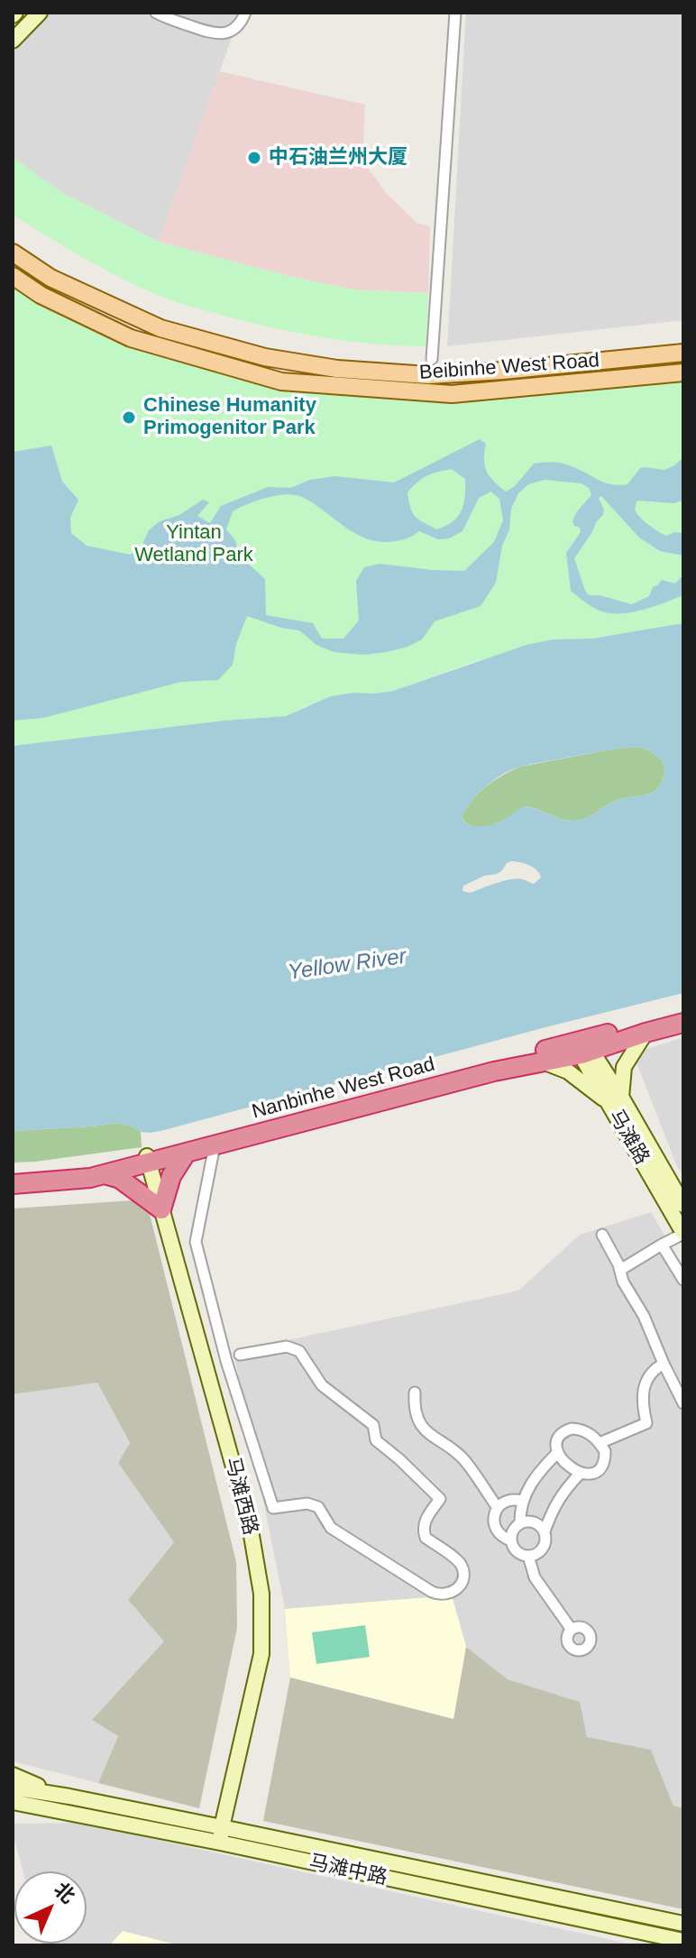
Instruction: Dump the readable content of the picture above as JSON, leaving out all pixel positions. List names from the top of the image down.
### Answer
{
  "streets": {
    "highway": ["Nanbinhe West Road"],
    "main road": [
      "Beibinhe West Road",
      "马滩路",
      "马滩西路",
      "马滩中路"
    ]
  },
  "crossings": [
    ["Nanbinhe West Road", "马滩路"],
    ["Nanbinhe West Road", "马滩西路"],
    ["马滩西路", "马滩中路"]
  ],
  "water": ["Yellow River"],
  "parks": ["Yintan Wetland Park"],
  "places": ["中石油兰州大厦", "Chinese Humanity Primogenitor Park"],
  "north": "top right"
}
